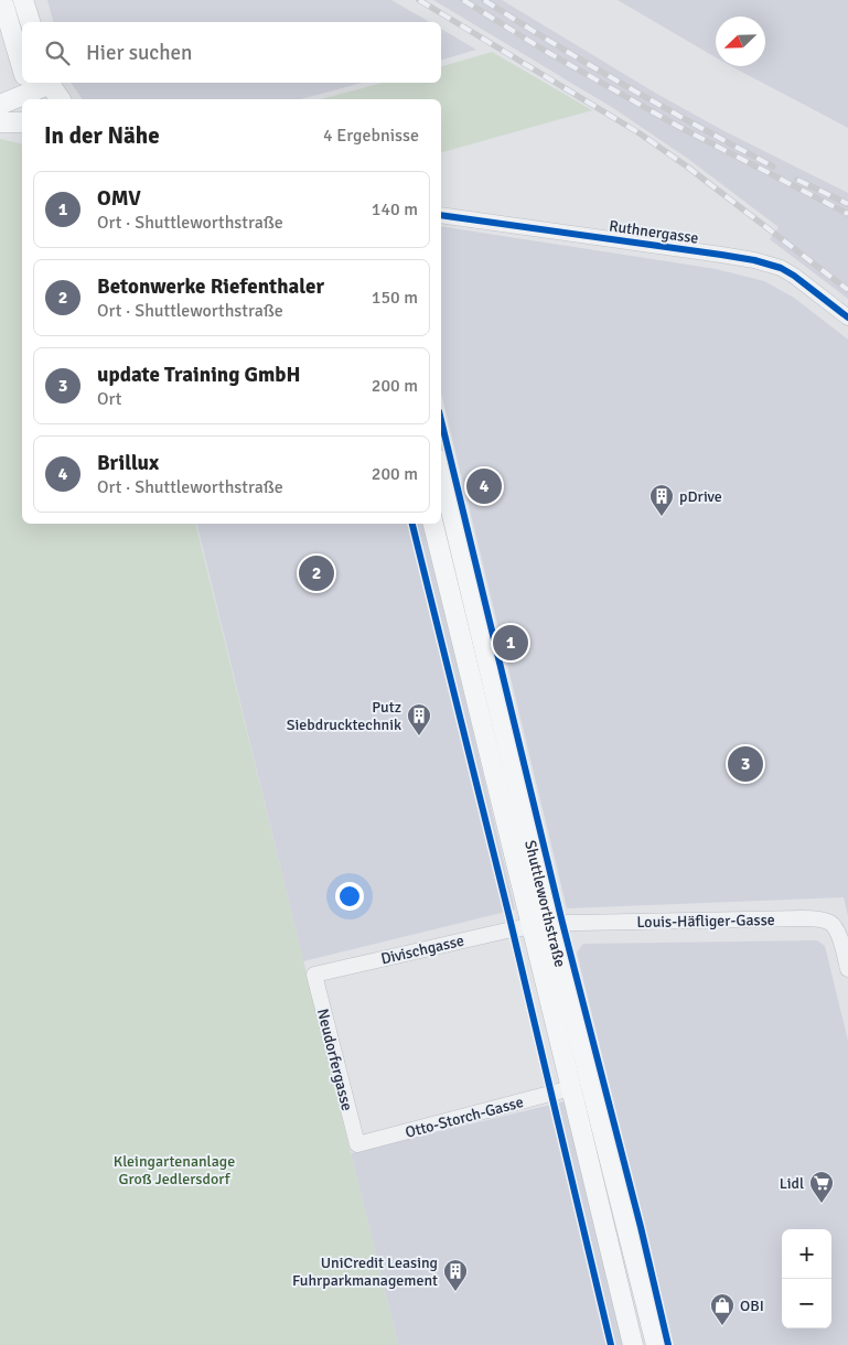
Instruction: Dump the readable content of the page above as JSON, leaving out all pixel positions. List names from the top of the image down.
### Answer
{
  "streets": {
    "main road": ["Shuttleworthstraße"],
    "street": [
      "Ruthnergasse",
      "Louis-Häfliger-Gasse",
      "Divischgasse",
      "Neudorfergasse",
      "Otto-Storch-Gasse"
    ]
  },
  "crossings": [
    ["Shuttleworthstraße", "Louis-Häfliger-Gasse"],
    ["Shuttleworthstraße", "Divischgasse"],
    ["Shuttleworthstraße", "Otto-Storch-Gasse"],
    ["Louis-Häfliger-Gasse", "Divischgasse"],
    ["Divischgasse", "Neudorfergasse"],
    ["Neudorfergasse", "Otto-Storch-Gasse"]
  ],
  "parks": ["Kleingartenanlage Groß Jedlersdorf"],
  "places": {
    "building": ["pDrive", "Putz Siebdrucktechnik", "UniCredit Leasing Fuhrparkmanagement"],
    "supermarket": ["Lidl"],
    "shop": ["OBI"]
  },
  "north": "bottom left",
  "page": {
    "search": "Hier suchen",
    "heading": ["In der Nähe", "4 Ergebnisse"],
    "list": [
      {
        "mark": "1",
        "name": "OMV",
        "note": "Ort · Shuttleworthstraße",
        "value": "140 m"
      },
      {
        "mark": "2",
        "name": "Betonwerke Riefenthaler",
        "note": "Ort · Shuttleworthstraße",
        "value": "150 m"
      },
      {
        "mark": "3",
        "name": "update Training GmbH",
        "note": "Ort",
        "value": "200 m"
      },
      {
        "mark": "4",
        "name": "Brillux",
        "note": "Ort · Shuttleworthstraße",
        "value": "200 m"
      }
    ],
    "pins": [
      "4",
      "2",
      "1",
      "3"
    ],
    "map_buttons": ["+", "−"]
  }
}
